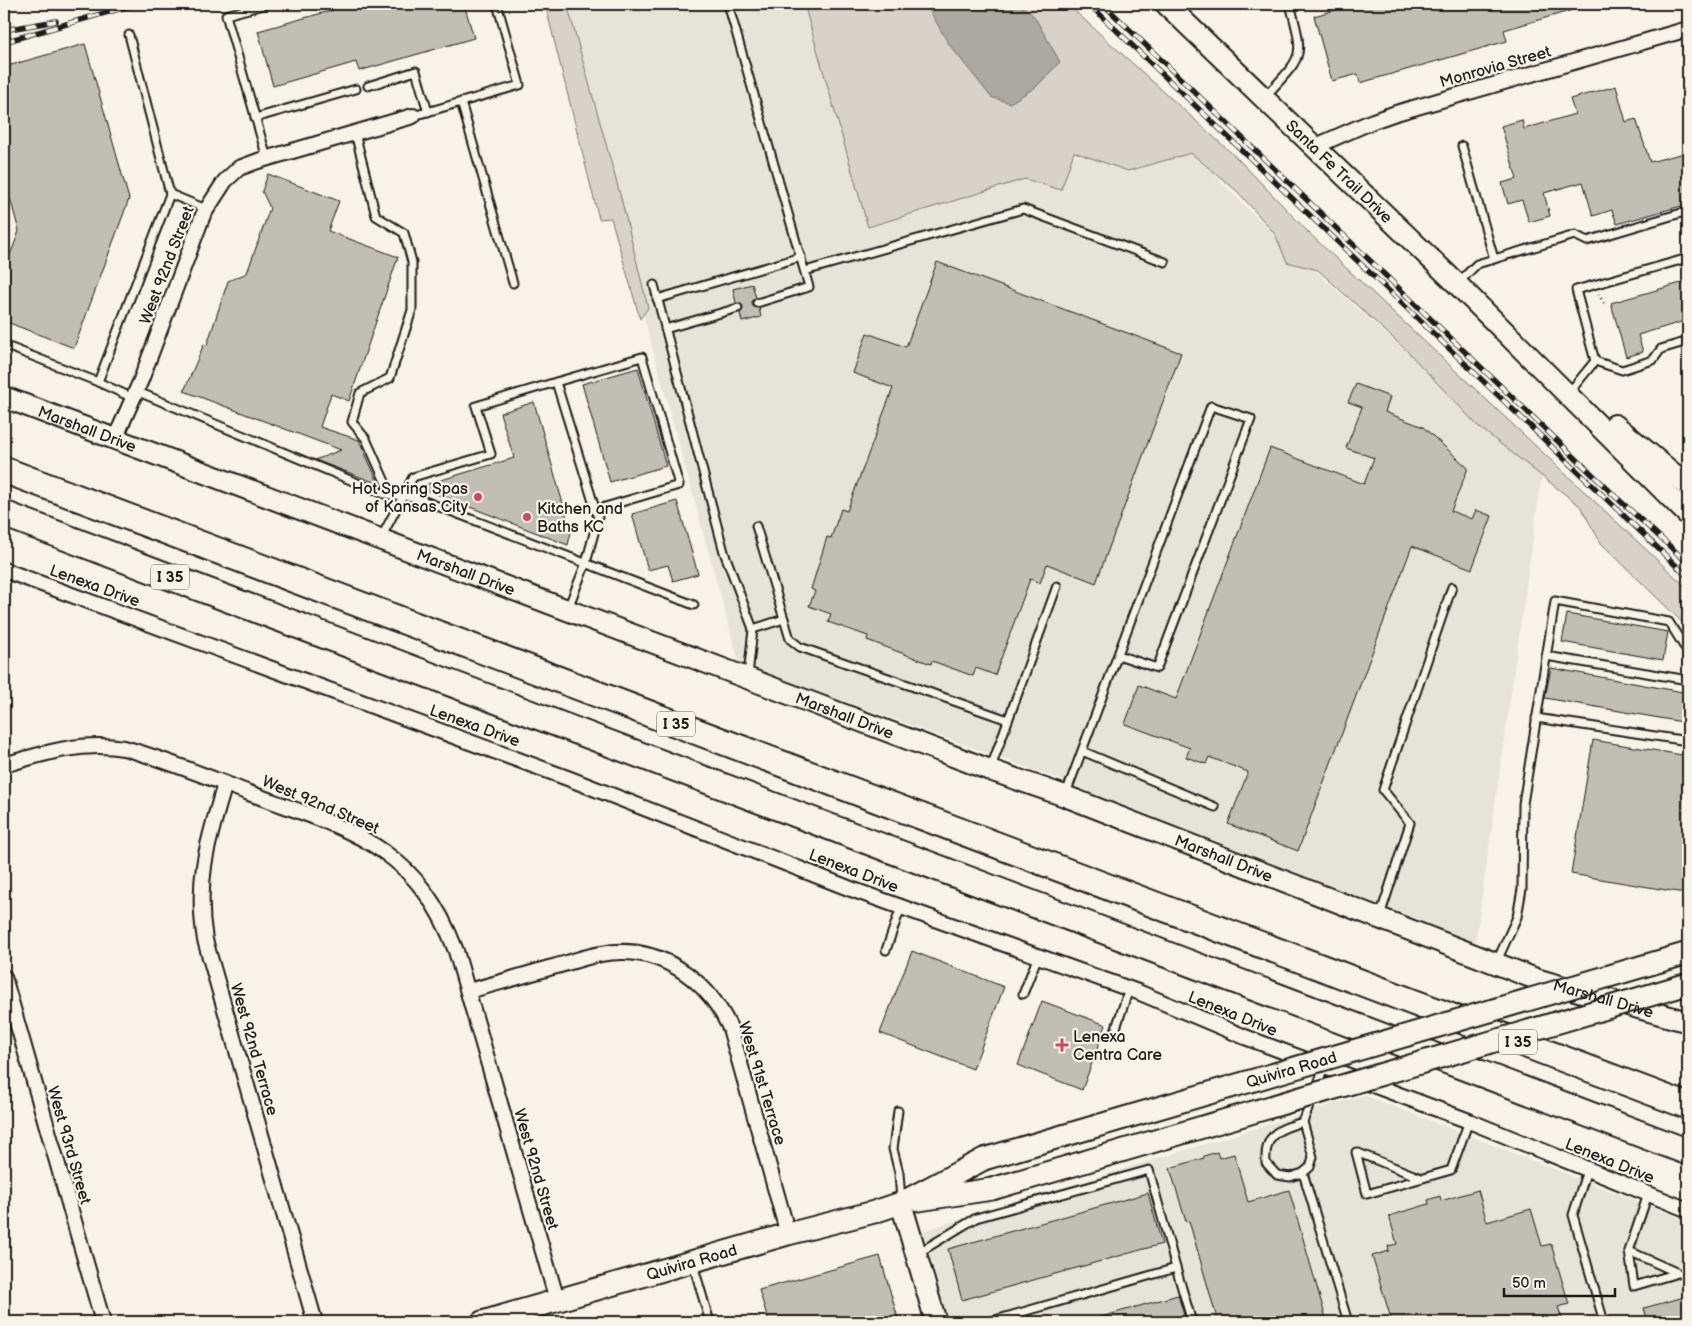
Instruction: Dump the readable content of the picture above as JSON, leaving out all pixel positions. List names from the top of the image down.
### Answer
{
  "streets": {
    "highway": ["I 35"],
    "main road": ["Quivira Road"],
    "street": [
      "Monrovia Street",
      "Santa Fe Trail Drive",
      "West 92nd Street",
      "Marshall Drive",
      "Lenexa Drive",
      "West 92nd Terrace",
      "West 91st Terrace",
      "West 93rd Street"
    ]
  },
  "crossings": [
    ["Monrovia Street", "Santa Fe Trail Drive"],
    ["West 92nd Street", "Marshall Drive"],
    ["West 92nd Street", "West 92nd Terrace"],
    ["West 92nd Street", "Quivira Road"],
    ["West 92nd Street", "West 91st Terrace"],
    ["Marshall Drive", "Quivira Road"],
    ["Quivira Road", "West 91st Terrace"]
  ],
  "places": {
    "other": ["Hot Spring Spas of Kansas City", "Kitchen and Baths KC"],
    "health": ["Lenexa Centra Care"]
  },
  "scale_bar": "50 m"
}
